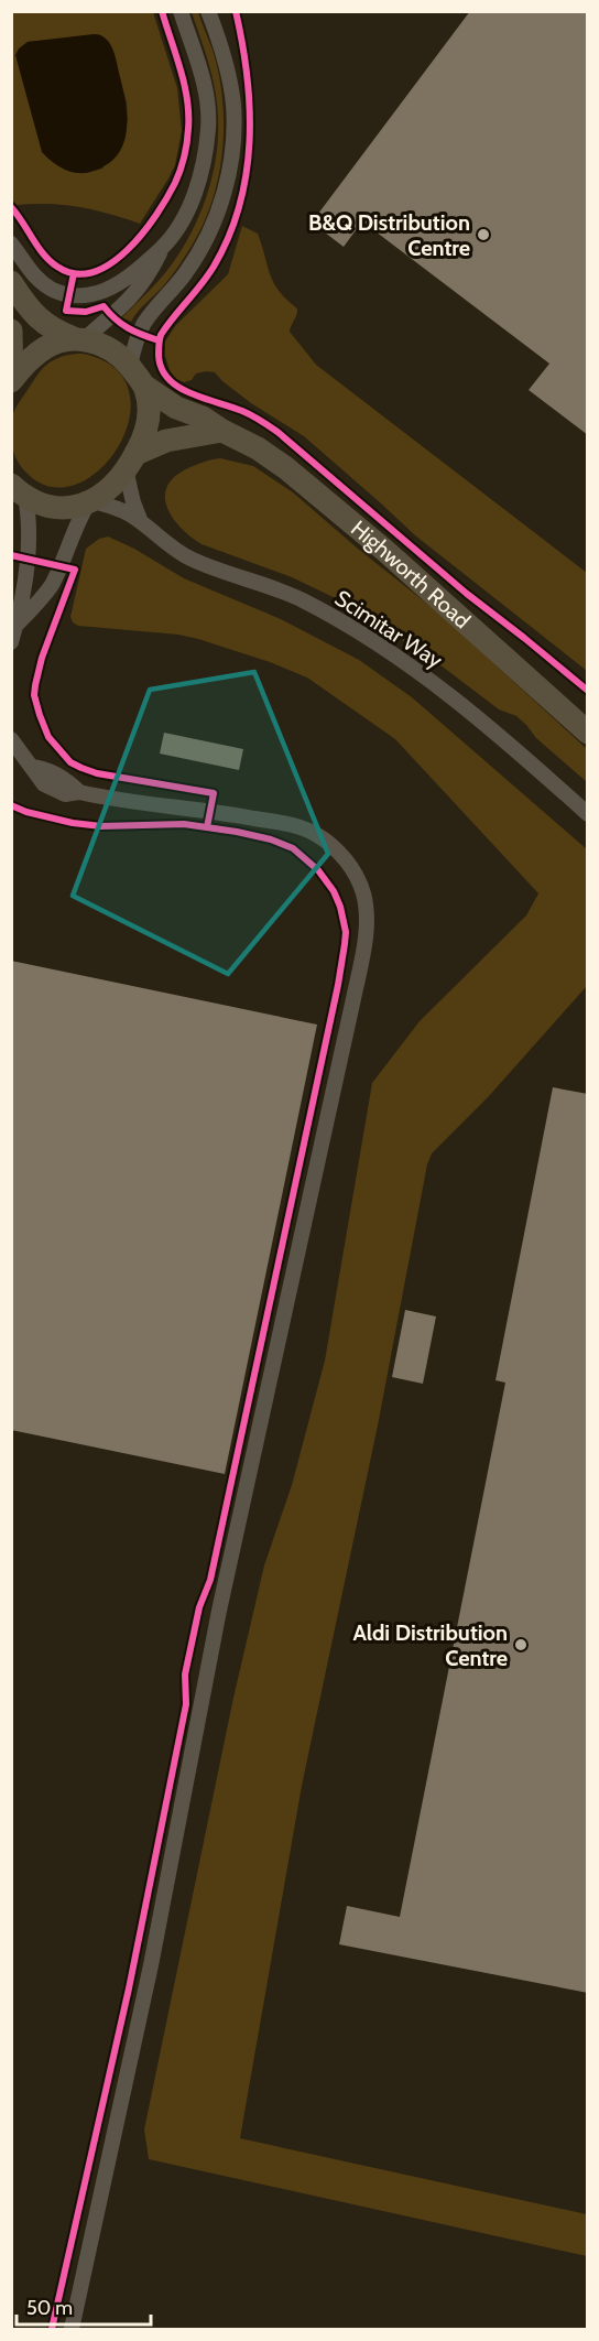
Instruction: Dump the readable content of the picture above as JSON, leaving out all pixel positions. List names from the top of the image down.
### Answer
{
  "streets": {
    "main road": ["Highworth Road"],
    "street": ["Scimitar Way"]
  },
  "places": ["B&Q Distribution Centre", "Aldi Distribution Centre"],
  "scale_bar": "50 m"
}
